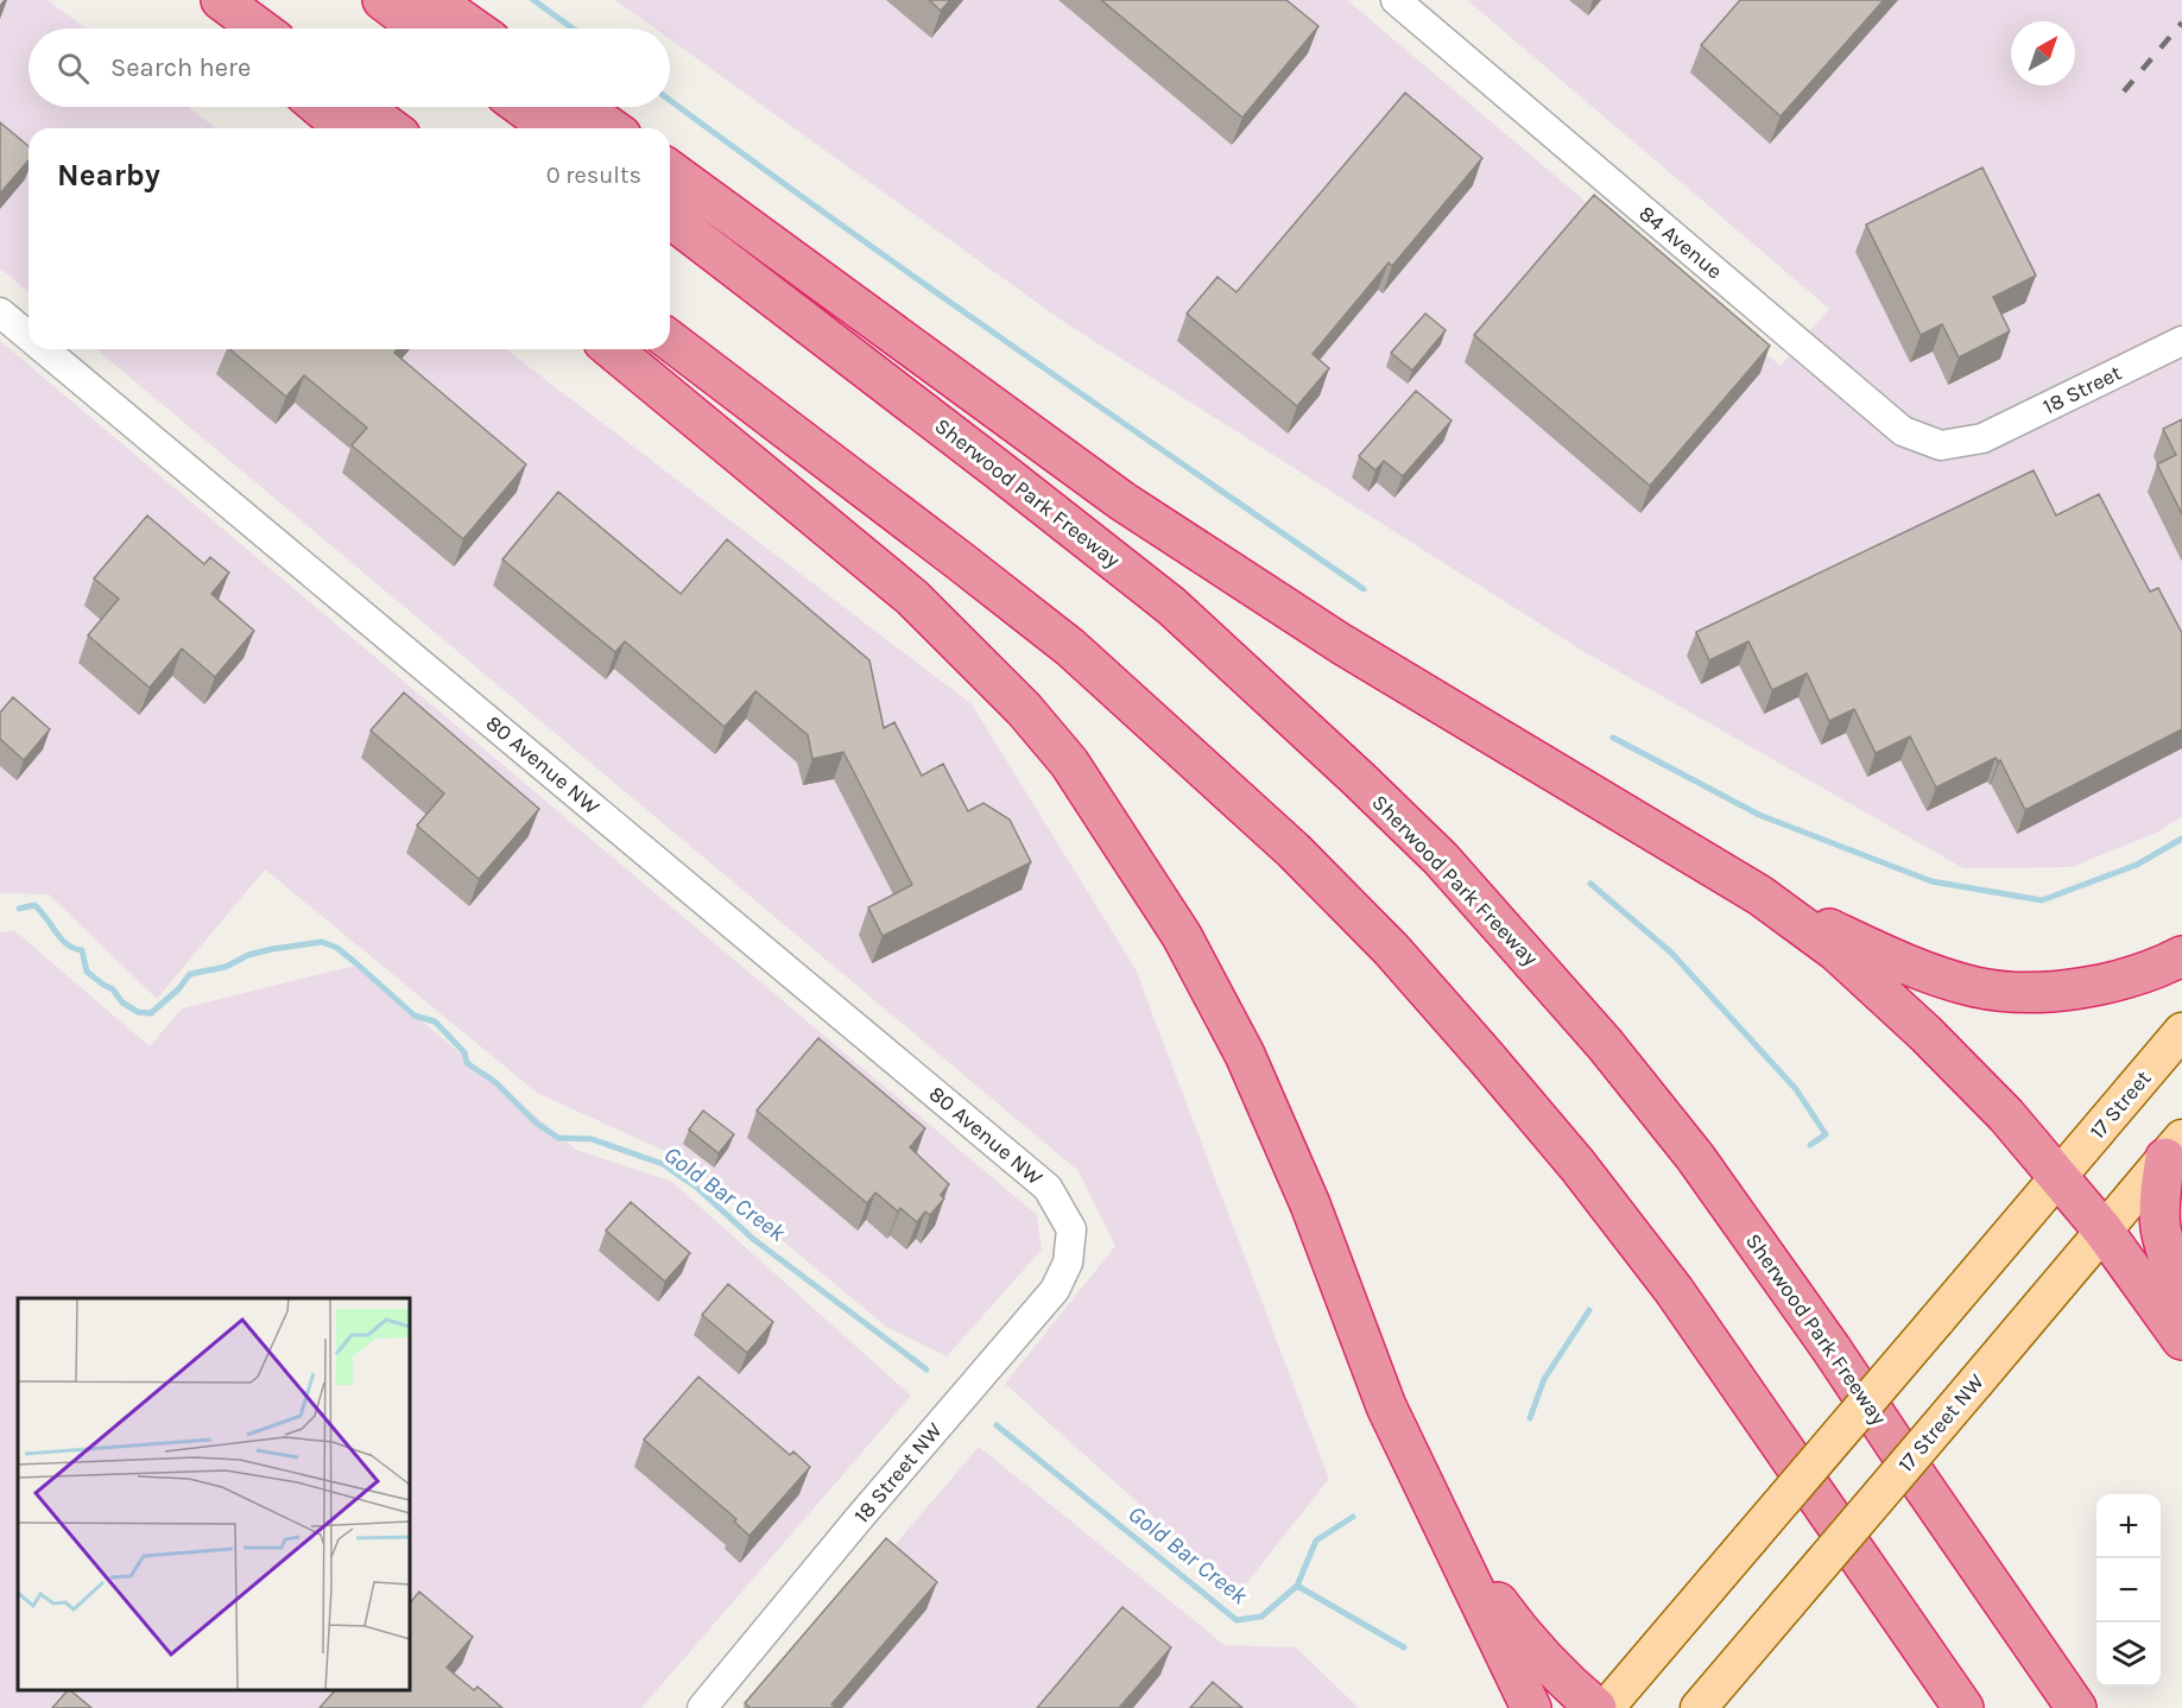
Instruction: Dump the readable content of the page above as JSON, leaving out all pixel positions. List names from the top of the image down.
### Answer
{
  "streets": {
    "highway": ["Sherwood Park Freeway"],
    "main road": ["17 Street", "17 Street NW"],
    "street": [
      "84 Avenue",
      "18 Street",
      "80 Avenue NW",
      "18 Street NW"
    ]
  },
  "crossings": [
    ["84 Avenue", "18 Street"],
    ["80 Avenue NW", "18 Street NW"]
  ],
  "water": ["Gold Bar Creek"],
  "north": "top right",
  "page": {
    "search": "Search here",
    "heading": ["Nearby", "0 results"],
    "map_buttons": ["+", "−"]
  }
}
